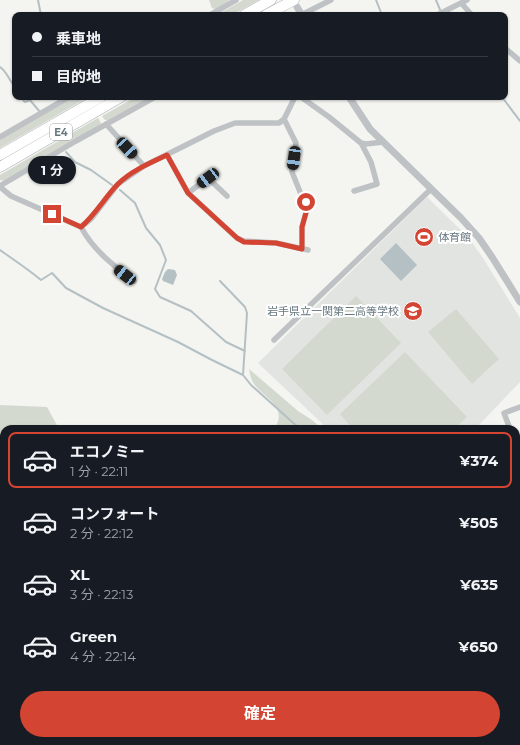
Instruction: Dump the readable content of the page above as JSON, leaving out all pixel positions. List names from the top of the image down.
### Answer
{
  "streets": {
    "highway": ["E4"]
  },
  "places": {
    "sports": ["体育館"],
    "school or university": ["岩手県立一関第二高等学校"]
  },
  "page": {
    "banner": ["乗車地", "目的地"],
    "bubble": "1 分",
    "list": [
      {
        "name": "エコノミー",
        "note": "1 分 · 22:11",
        "value": "¥374"
      },
      {
        "name": "コンフォート",
        "note": "2 分 · 22:12",
        "value": "¥505"
      },
      {
        "name": "XL",
        "note": "3 分 · 22:13",
        "value": "¥635"
      },
      {
        "name": "Green",
        "note": "4 分 · 22:14",
        "value": "¥650"
      }
    ],
    "buttons": "確定"
  }
}
